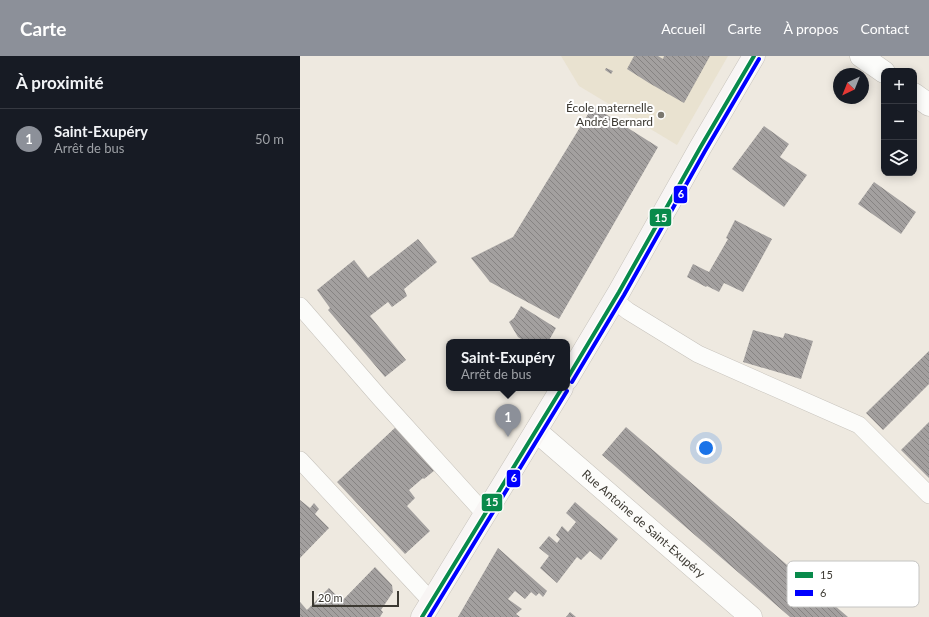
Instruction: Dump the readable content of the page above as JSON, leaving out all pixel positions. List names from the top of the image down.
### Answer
{
  "streets": {
    "street": ["Rue Antoine de Saint-Exupéry"]
  },
  "places": ["École maternelle André Bernard"],
  "lines": ["transit line 15", "transit line 6"],
  "legend": ["15", "6"],
  "scale_bar": "20 m",
  "north": "bottom left",
  "page": {
    "header": "Carte",
    "nav": [
      "Accueil",
      "Carte",
      "À propos",
      "Contact"
    ],
    "heading": "À proximité",
    "map_buttons": ["+", "−"],
    "list": [
      {
        "mark": "1",
        "name": "Saint-Exupéry",
        "note": "Arrêt de bus",
        "value": "50 m"
      }
    ],
    "popup": ["Saint-Exupéry", "Arrêt de bus"],
    "pins": "1",
    "scale": "20 m"
  }
}
